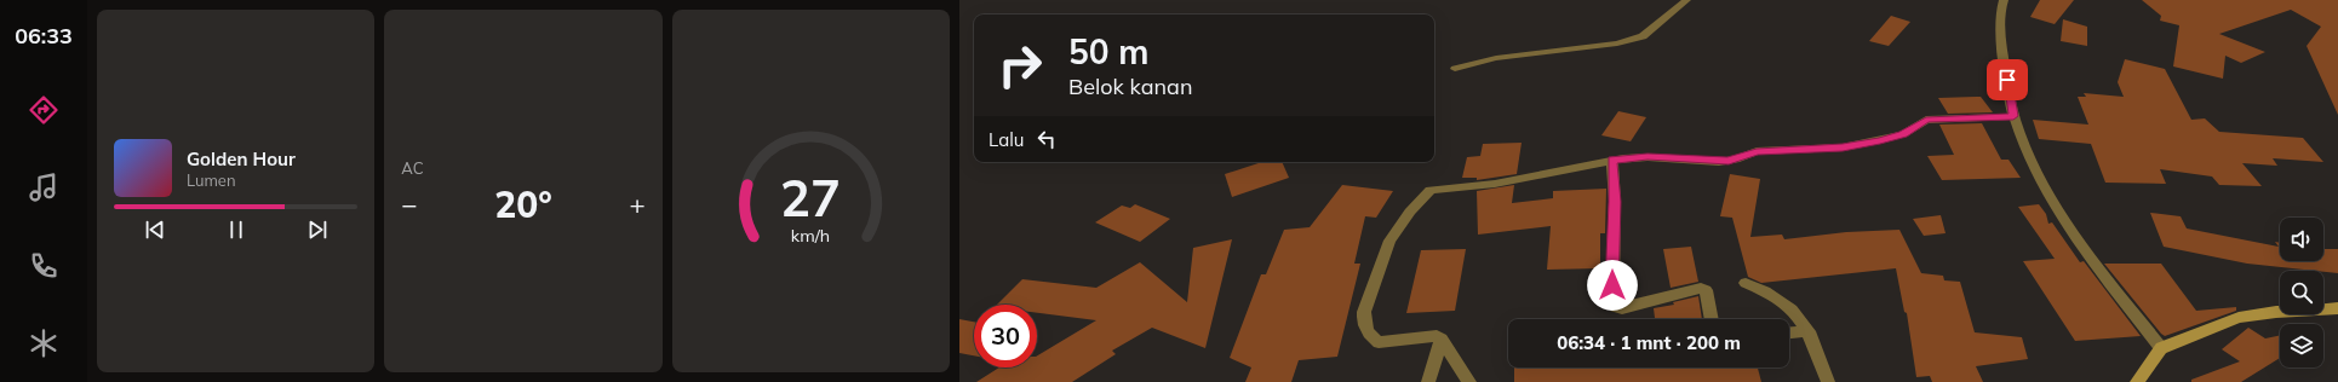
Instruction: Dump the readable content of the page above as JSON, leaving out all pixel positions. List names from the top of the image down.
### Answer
{
  "page": {
    "tabs": "06:33",
    "tile": "AC",
    "turn": ["50 m", "Belok kanan"],
    "then": "Lalu",
    "song": ["Golden Hour", "Lumen"],
    "heat": ["−", "20°", "+"],
    "limit": "30",
    "trip": "06:34 · 1 mnt · 200 m",
    "gauge": ["27", "km/h"]
  }
}
